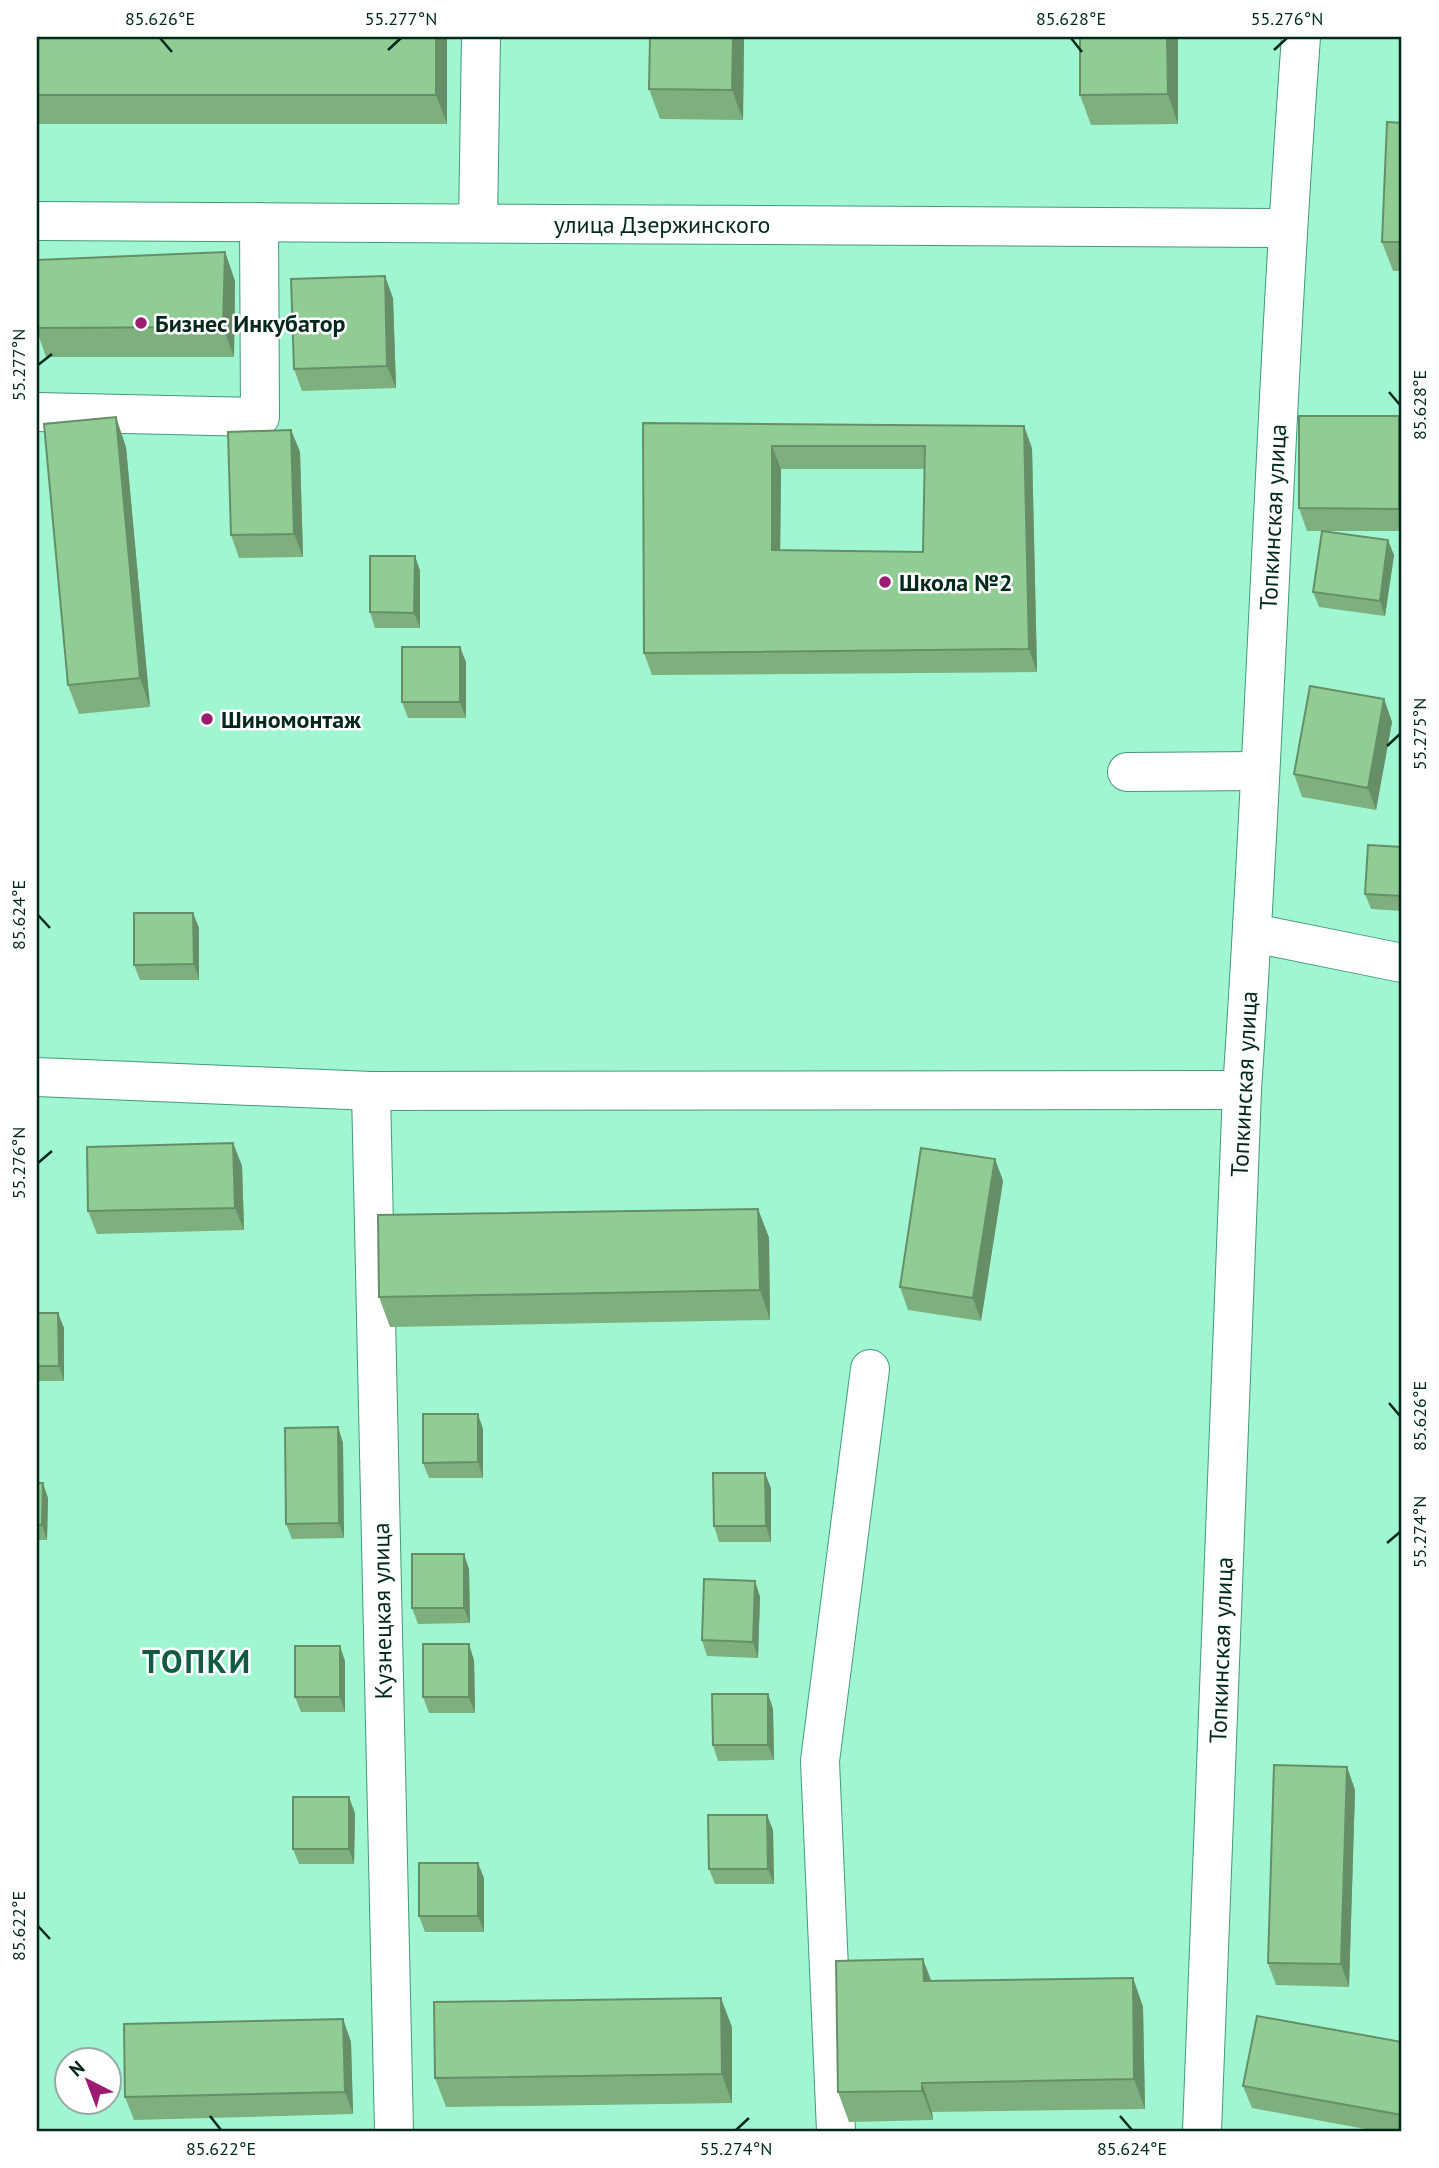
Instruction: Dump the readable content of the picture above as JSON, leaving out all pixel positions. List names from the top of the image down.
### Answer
{
  "streets": {
    "street": ["улица Дзержинского", "Топкинская улица", "Кузнецкая улица"]
  },
  "crossings": [
    ["улица Дзержинского", "Топкинская улица"]
  ],
  "districts": ["ТОПКИ"],
  "places": ["Бизнес Инкубатор", "Школа №2", "Шиномонтаж"],
  "north": "top left",
  "coordinates": [
    "85.626°E",
    "55.277°N",
    "85.628°E",
    "55.276°N",
    "55.275°N",
    "85.624°E",
    "55.274°N",
    "85.622°E"
  ]
}
